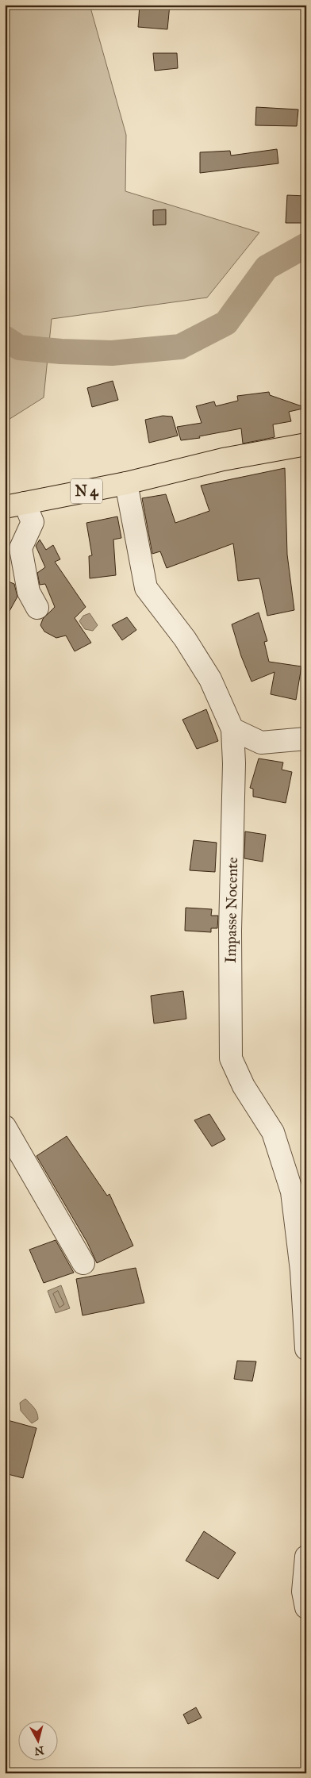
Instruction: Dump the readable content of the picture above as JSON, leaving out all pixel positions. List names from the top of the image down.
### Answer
{
  "streets": {
    "highway": ["N 4"],
    "street": ["Impasse Nocente"]
  },
  "crossings": [
    ["N 4", "Impasse Nocente"]
  ],
  "north": "bottom"
}
